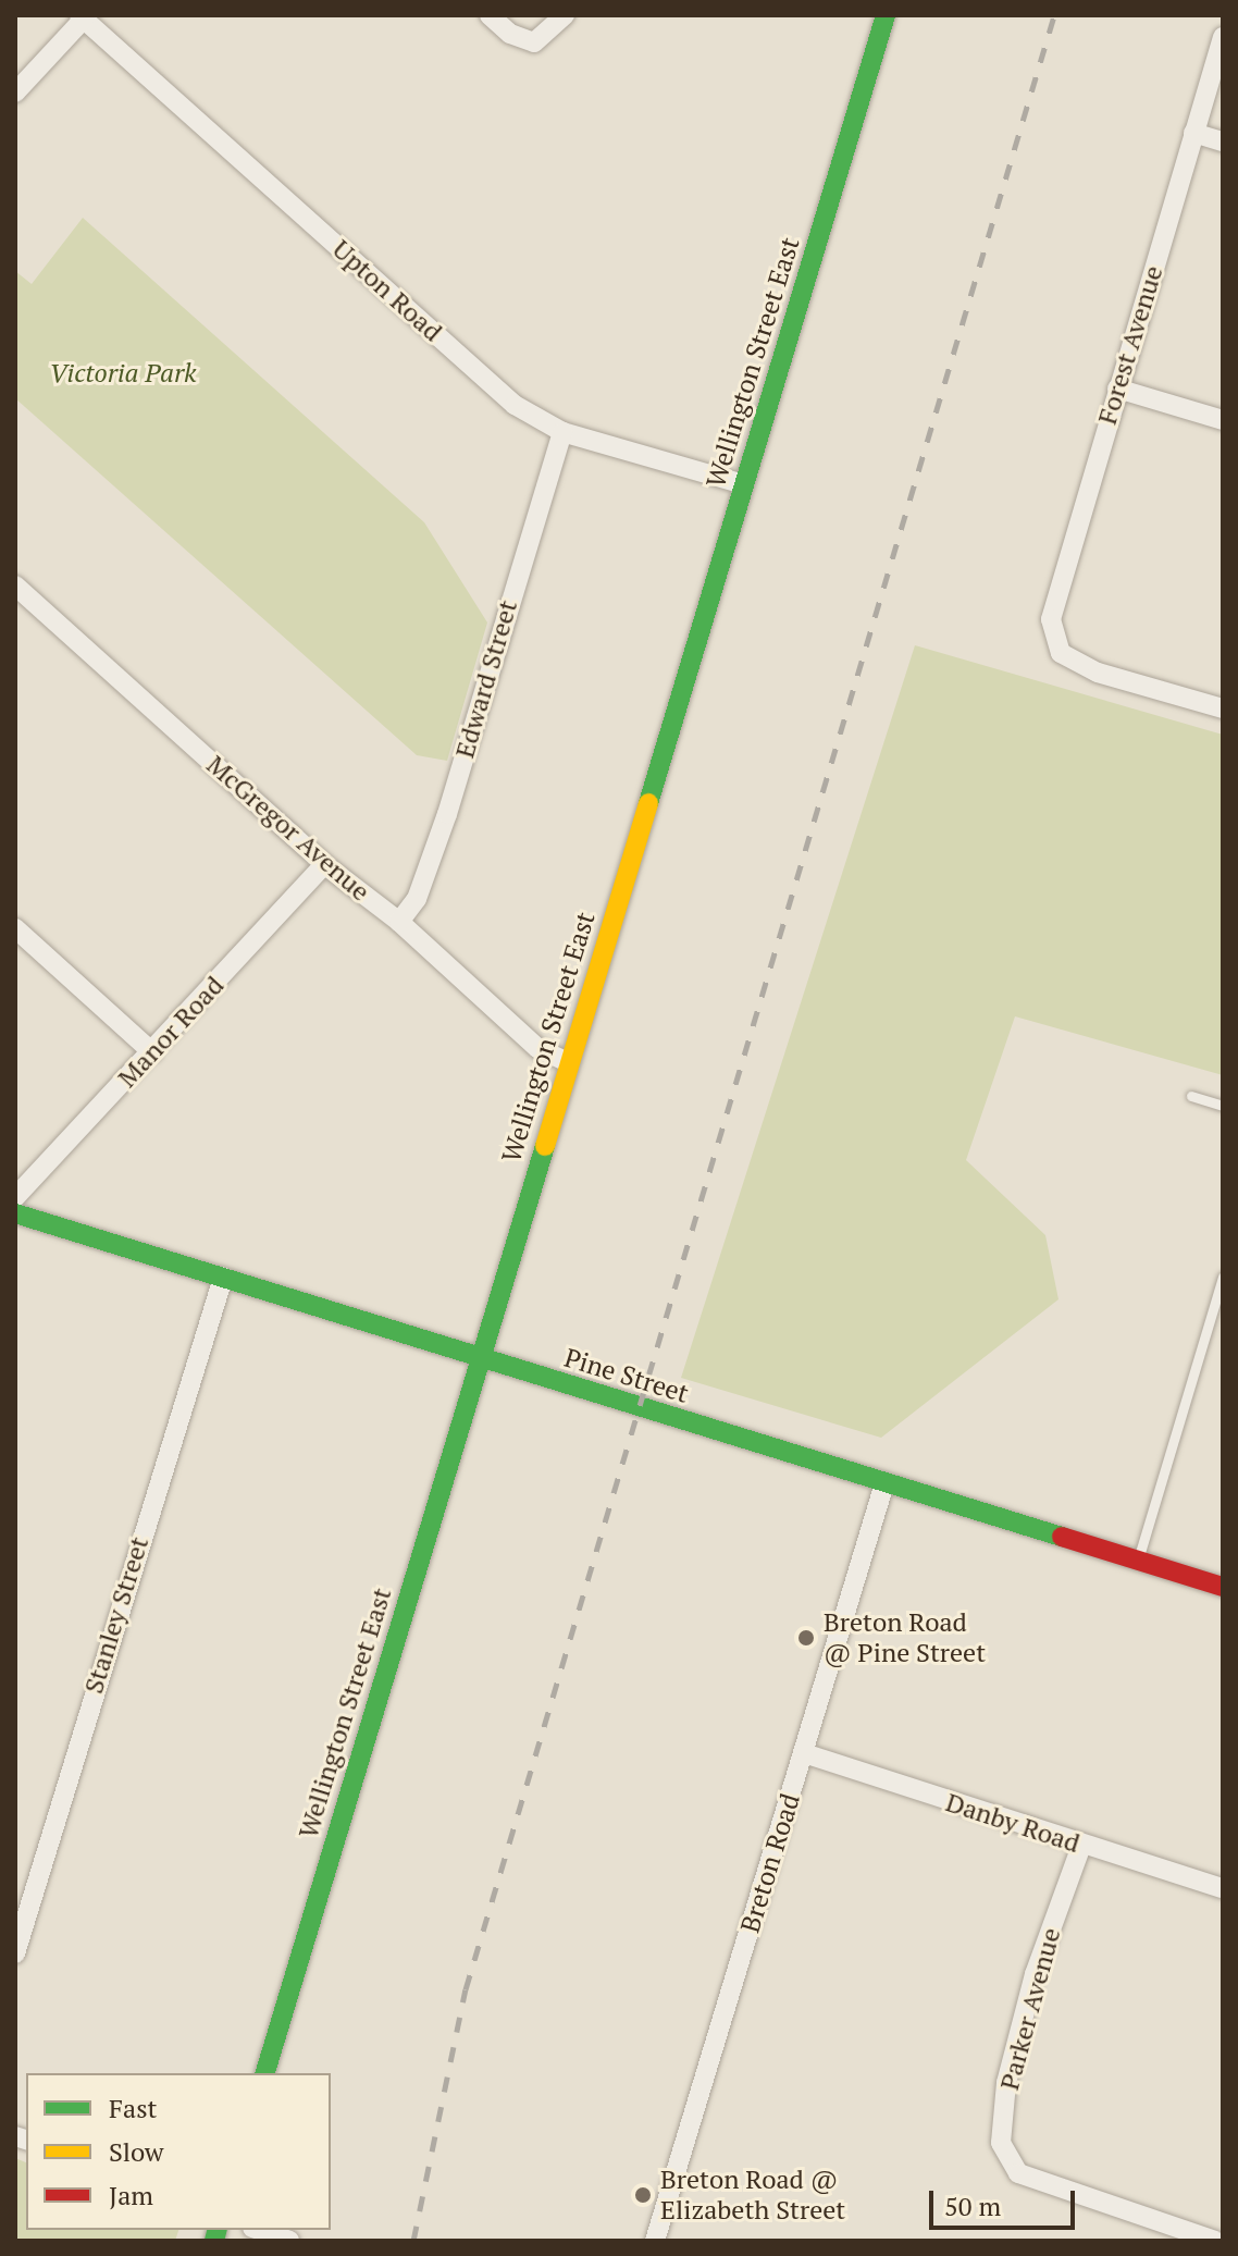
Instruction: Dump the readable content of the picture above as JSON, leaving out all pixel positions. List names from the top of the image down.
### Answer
{
  "streets": {
    "main road": ["Wellington Street East", "Pine Street"],
    "street": [
      "Upton Road",
      "Forest Avenue",
      "Edward Street",
      "McGregor Avenue",
      "Manor Road",
      "Stanley Street",
      "Danby Road",
      "Breton Road",
      "Parker Avenue"
    ]
  },
  "crossings": [
    ["Upton Road", "Wellington Street East"],
    ["Upton Road", "Edward Street"],
    ["Wellington Street East", "McGregor Avenue"],
    ["Wellington Street East", "Pine Street"],
    ["Edward Street", "McGregor Avenue"],
    ["McGregor Avenue", "Manor Road"],
    ["Pine Street", "Stanley Street"],
    ["Pine Street", "Breton Road"],
    ["Danby Road", "Breton Road"],
    ["Danby Road", "Parker Avenue"]
  ],
  "parks": ["Victoria Park"],
  "places": ["Breton Road @ Pine Street", "Breton Road @ Elizabeth Street"],
  "legend": ["Fast", "Slow", "Jam"],
  "scale_bar": "50 m"
}
